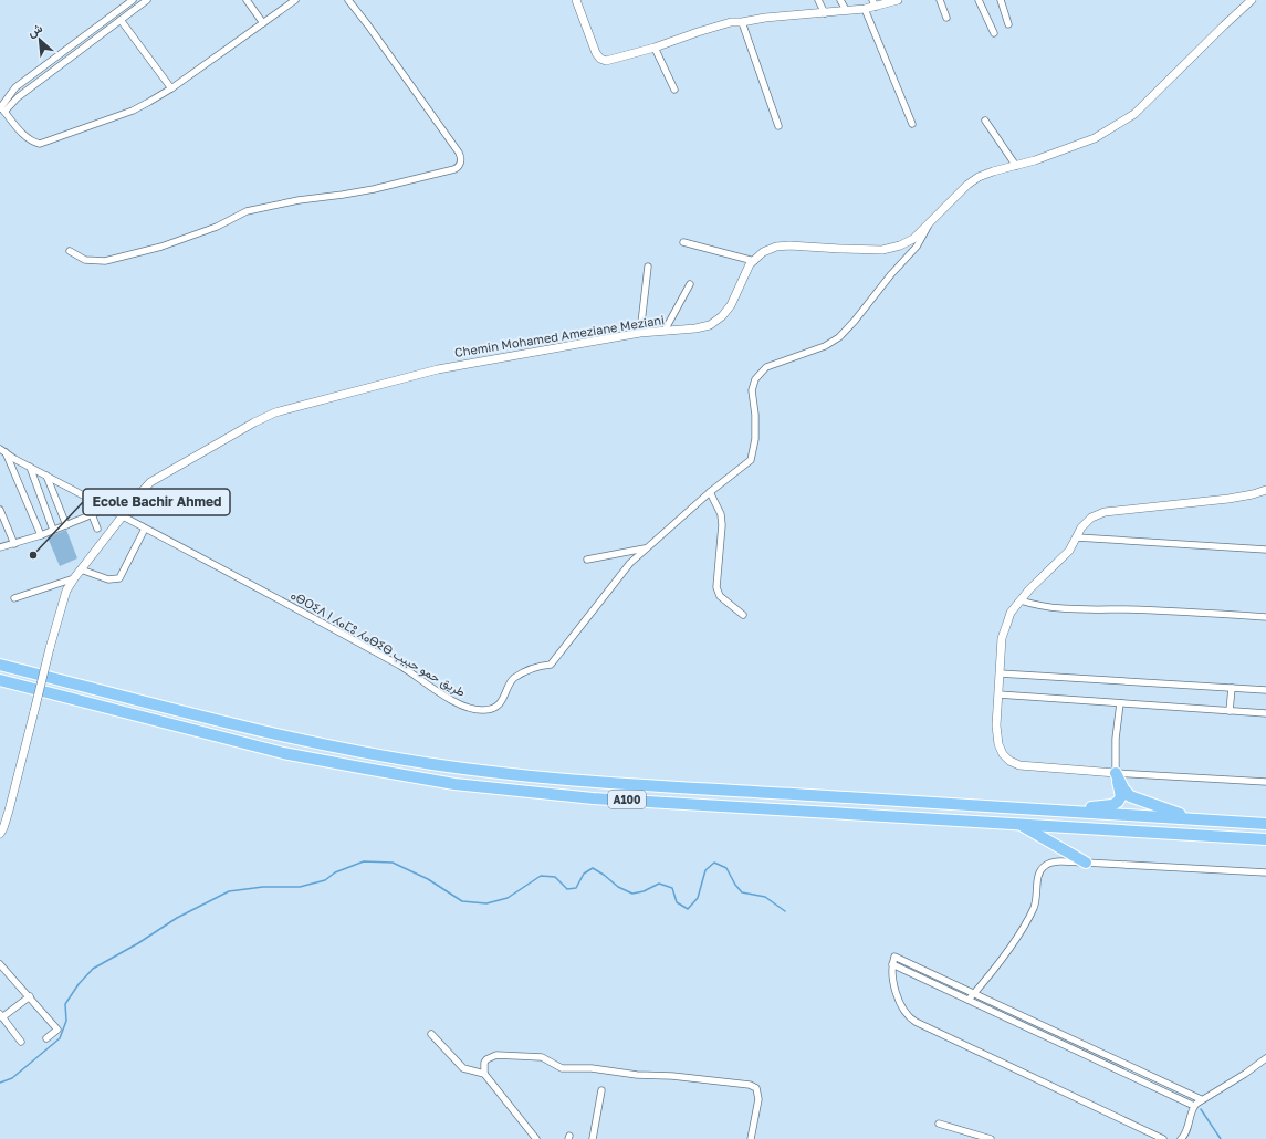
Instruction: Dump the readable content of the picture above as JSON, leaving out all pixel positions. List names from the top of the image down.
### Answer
{
  "streets": {
    "highway": ["A100"],
    "main road": ["Chemin Mohamed Ameziane Meziani"],
    "street": ["ⴰⴱⵔⵉⴷ ⵏ ⵃⴰⵎⵓ ⵃⴰⴱⵉⴱ طريق حمو حبيب"]
  },
  "crossings": [
    ["Chemin Mohamed Ameziane Meziani", "ⴰⴱⵔⵉⴷ ⵏ ⵃⴰⵎⵓ ⵃⴰⴱⵉⴱ طريق حمو حبيب"]
  ],
  "places": ["Ecole Bachir Ahmed"],
  "north": "top left"
}
